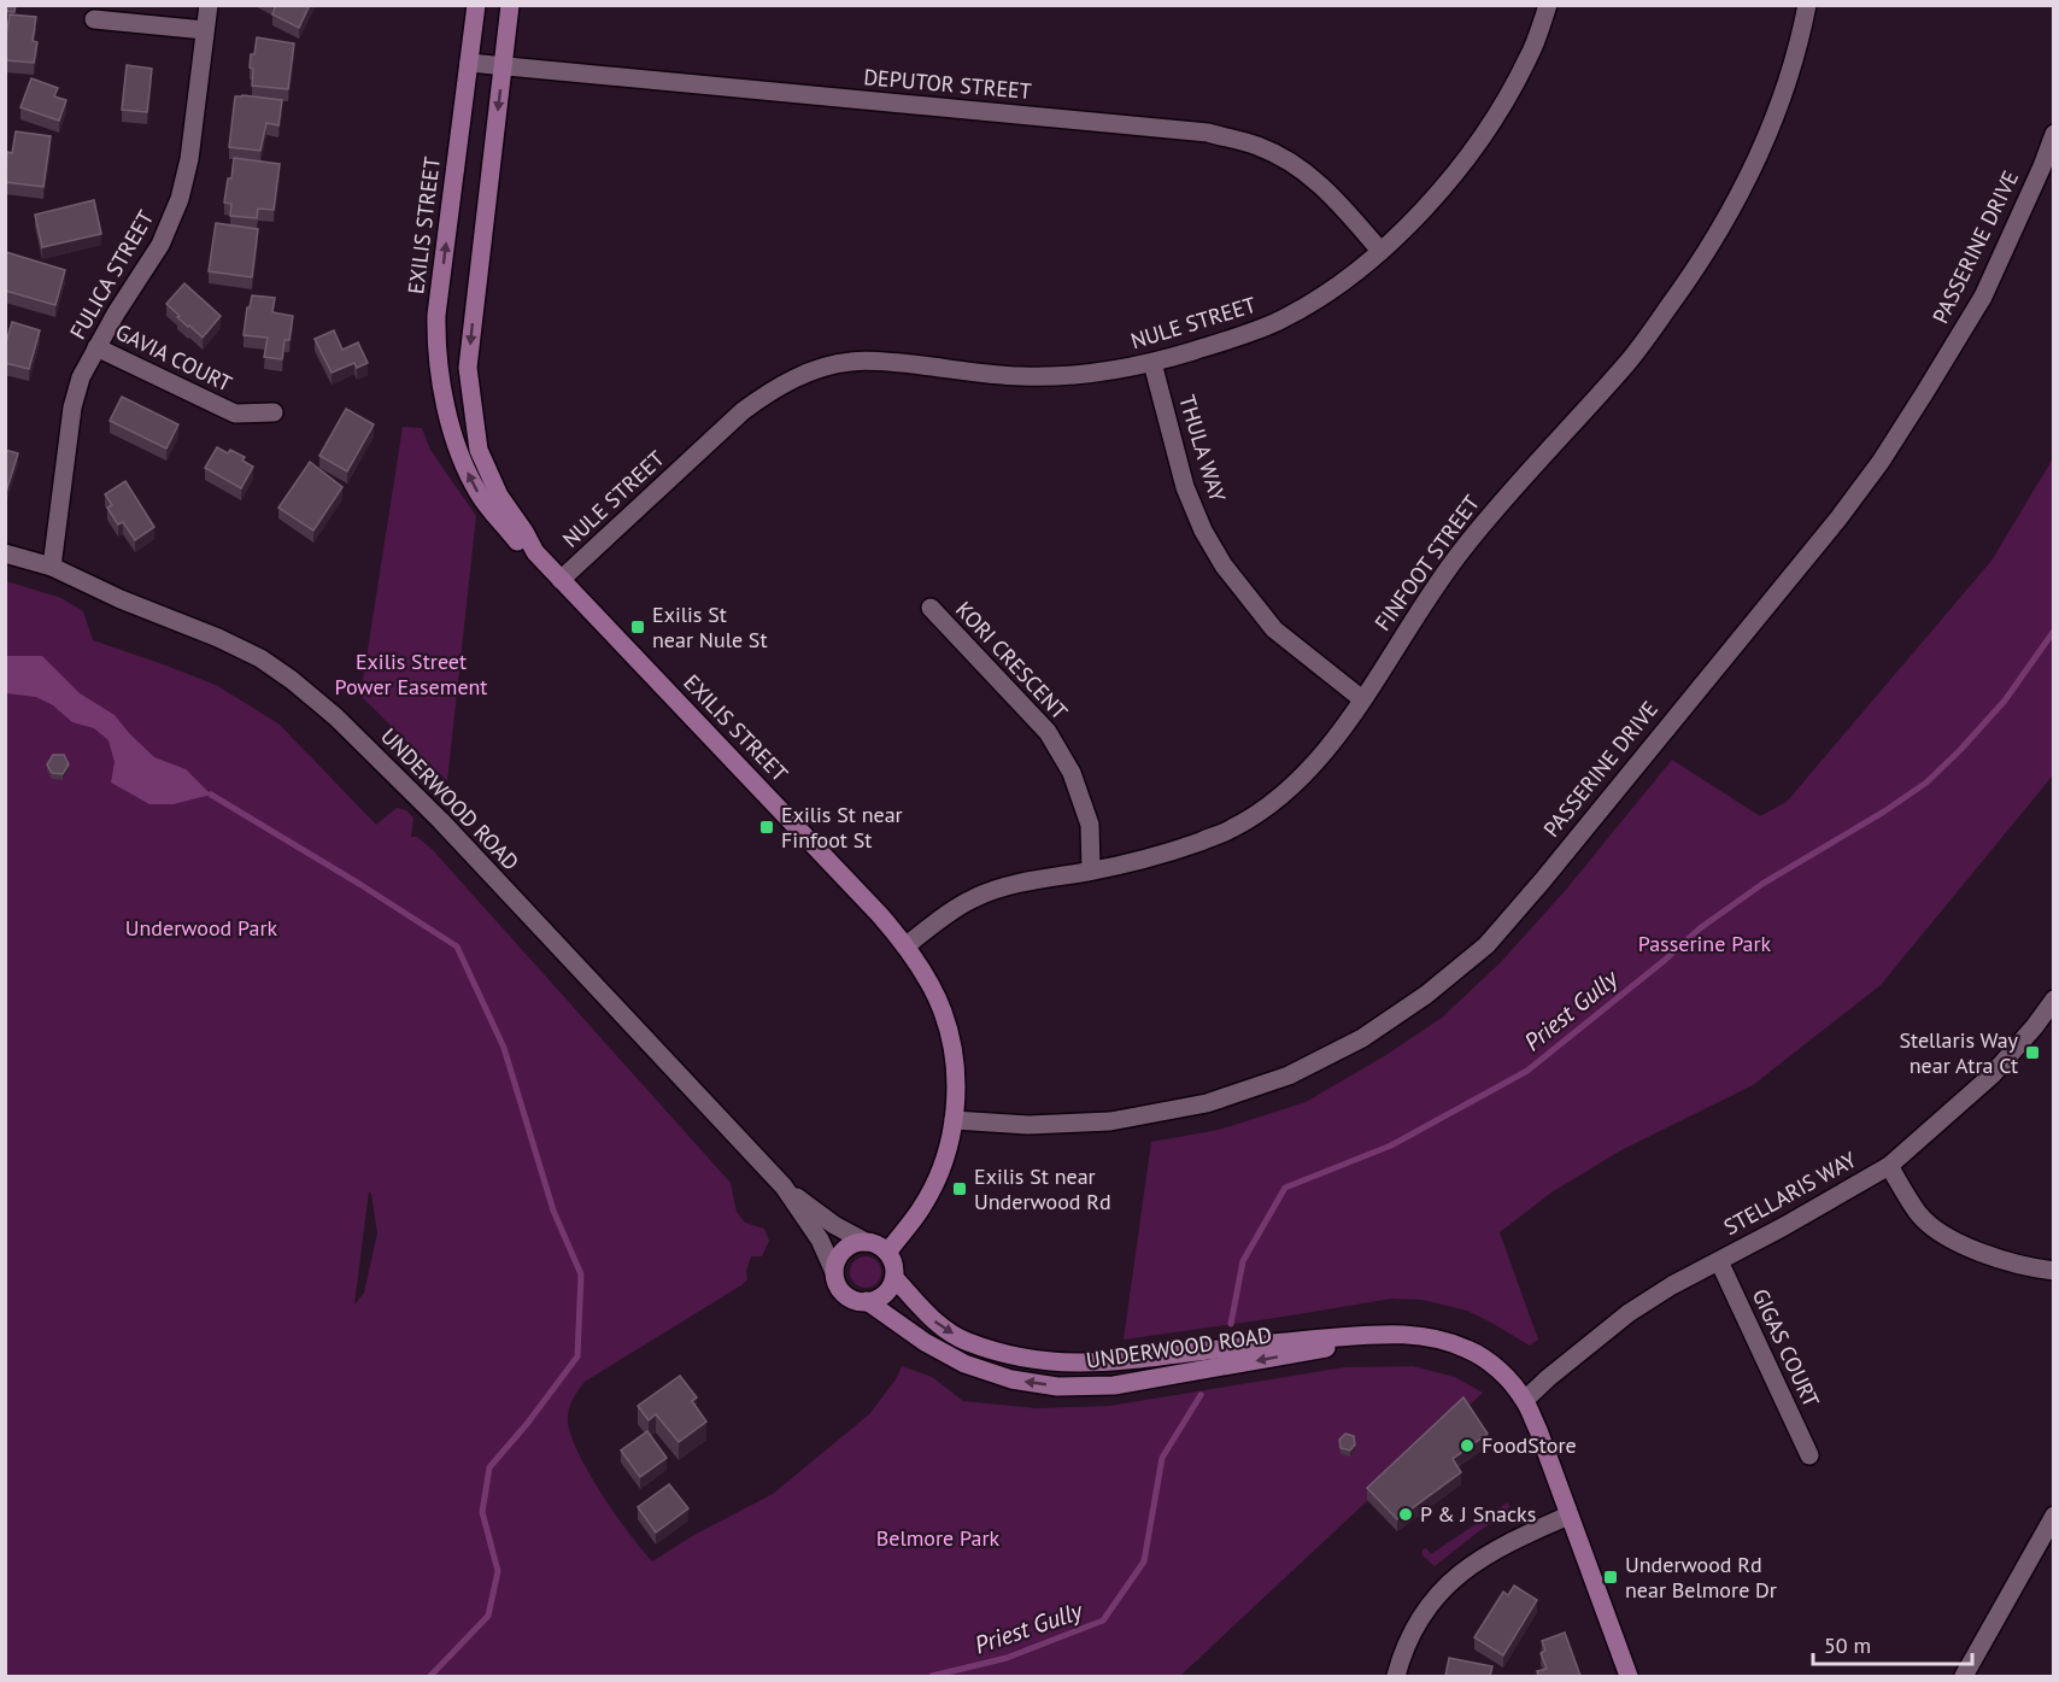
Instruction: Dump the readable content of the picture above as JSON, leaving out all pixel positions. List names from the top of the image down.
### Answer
{
  "streets": {
    "street": [
      "DEPUTOR STREET",
      "EXILIS STREET",
      "PASSERINE DRIVE",
      "FULICA STREET",
      "NULE STREET",
      "GAVIA COURT",
      "THULA WAY",
      "FINFOOT STREET",
      "KORI CRESCENT",
      "UNDERWOOD ROAD",
      "STELLARIS WAY",
      "GIGAS COURT"
    ]
  },
  "crossings": [
    ["DEPUTOR STREET", "EXILIS STREET"],
    ["DEPUTOR STREET", "NULE STREET"],
    ["EXILIS STREET", "PASSERINE DRIVE"],
    ["EXILIS STREET", "NULE STREET"],
    ["EXILIS STREET", "FINFOOT STREET"],
    ["EXILIS STREET", "UNDERWOOD ROAD"],
    ["FULICA STREET", "GAVIA COURT"],
    ["FULICA STREET", "UNDERWOOD ROAD"],
    ["NULE STREET", "THULA WAY"],
    ["THULA WAY", "FINFOOT STREET"],
    ["FINFOOT STREET", "KORI CRESCENT"],
    ["UNDERWOOD ROAD", "STELLARIS WAY"],
    ["STELLARIS WAY", "GIGAS COURT"]
  ],
  "water": ["Priest Gully"],
  "parks": [
    "Exilis Street Power Easement",
    "Underwood Park",
    "Passerine Park",
    "Belmore Park"
  ],
  "places": {
    "transit": [
      "Exilis St near Nule St",
      "Exilis St near Finfoot St",
      "Stellaris Way near Atra Ct",
      "Exilis St near Underwood Rd",
      "Underwood Rd near Belmore Dr"
    ],
    "other": ["FoodStore", "P & J Snacks"]
  },
  "scale_bar": "50 m"
}
